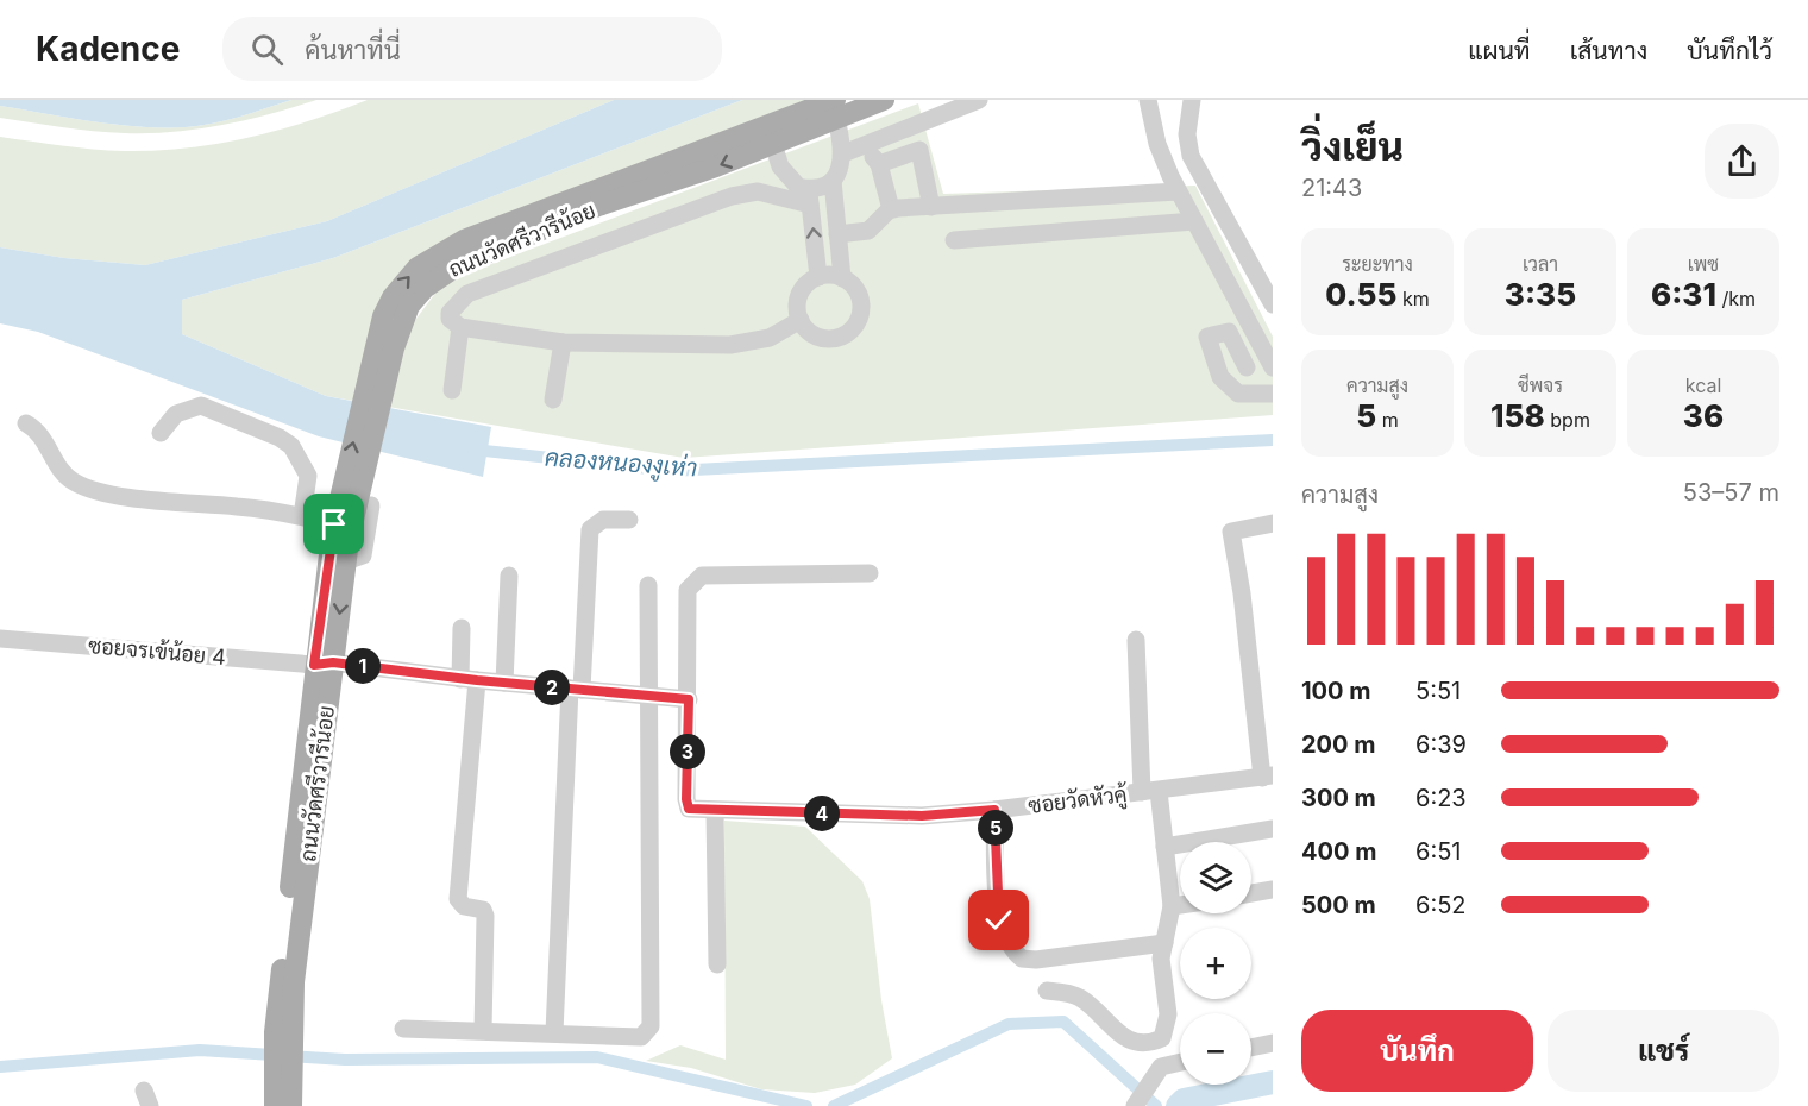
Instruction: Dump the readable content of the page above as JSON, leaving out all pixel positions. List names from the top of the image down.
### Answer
{
  "streets": {
    "main road": ["ถนนวัดศรีวารีน้อย"],
    "street": ["ซอยจรเข้น้อย 4", "ซอยวัดหัวคู้"]
  },
  "crossings": [
    ["ถนนวัดศรีวารีน้อย", "ซอยจรเข้น้อย 4"],
    ["ซอยจรเข้น้อย 4", "ซอยวัดหัวคู้"]
  ],
  "water": ["คลองหนองงูเห่า"],
  "page": {
    "header": "Kadence",
    "search": "ค้นหาที่นี่",
    "nav": ["แผนที่", "เส้นทาง", "บันทึกไว้"],
    "heading": ["วิ่งเย็น", "21:43"],
    "stats": [
      ["ระยะทาง", "0.55 km"],
      ["เวลา", "3:35"],
      ["เพซ", "6:31 /km"],
      ["ความสูง", "5 m"],
      ["ชีพจร", "158 bpm"],
      ["kcal", "36"]
    ],
    "chart": ["ความสูง", "53–57 m"],
    "pins": [
      "1",
      "2",
      "3",
      "4",
      "5"
    ],
    "list": [
      {
        "name": "100 m",
        "note": "5:51"
      },
      {
        "name": "200 m",
        "note": "6:39"
      },
      {
        "name": "300 m",
        "note": "6:23"
      },
      {
        "name": "400 m",
        "note": "6:51"
      },
      {
        "name": "500 m",
        "note": "6:52"
      }
    ],
    "map_buttons": ["+", "−"],
    "buttons": ["บันทึก", "แชร์"]
  }
}
